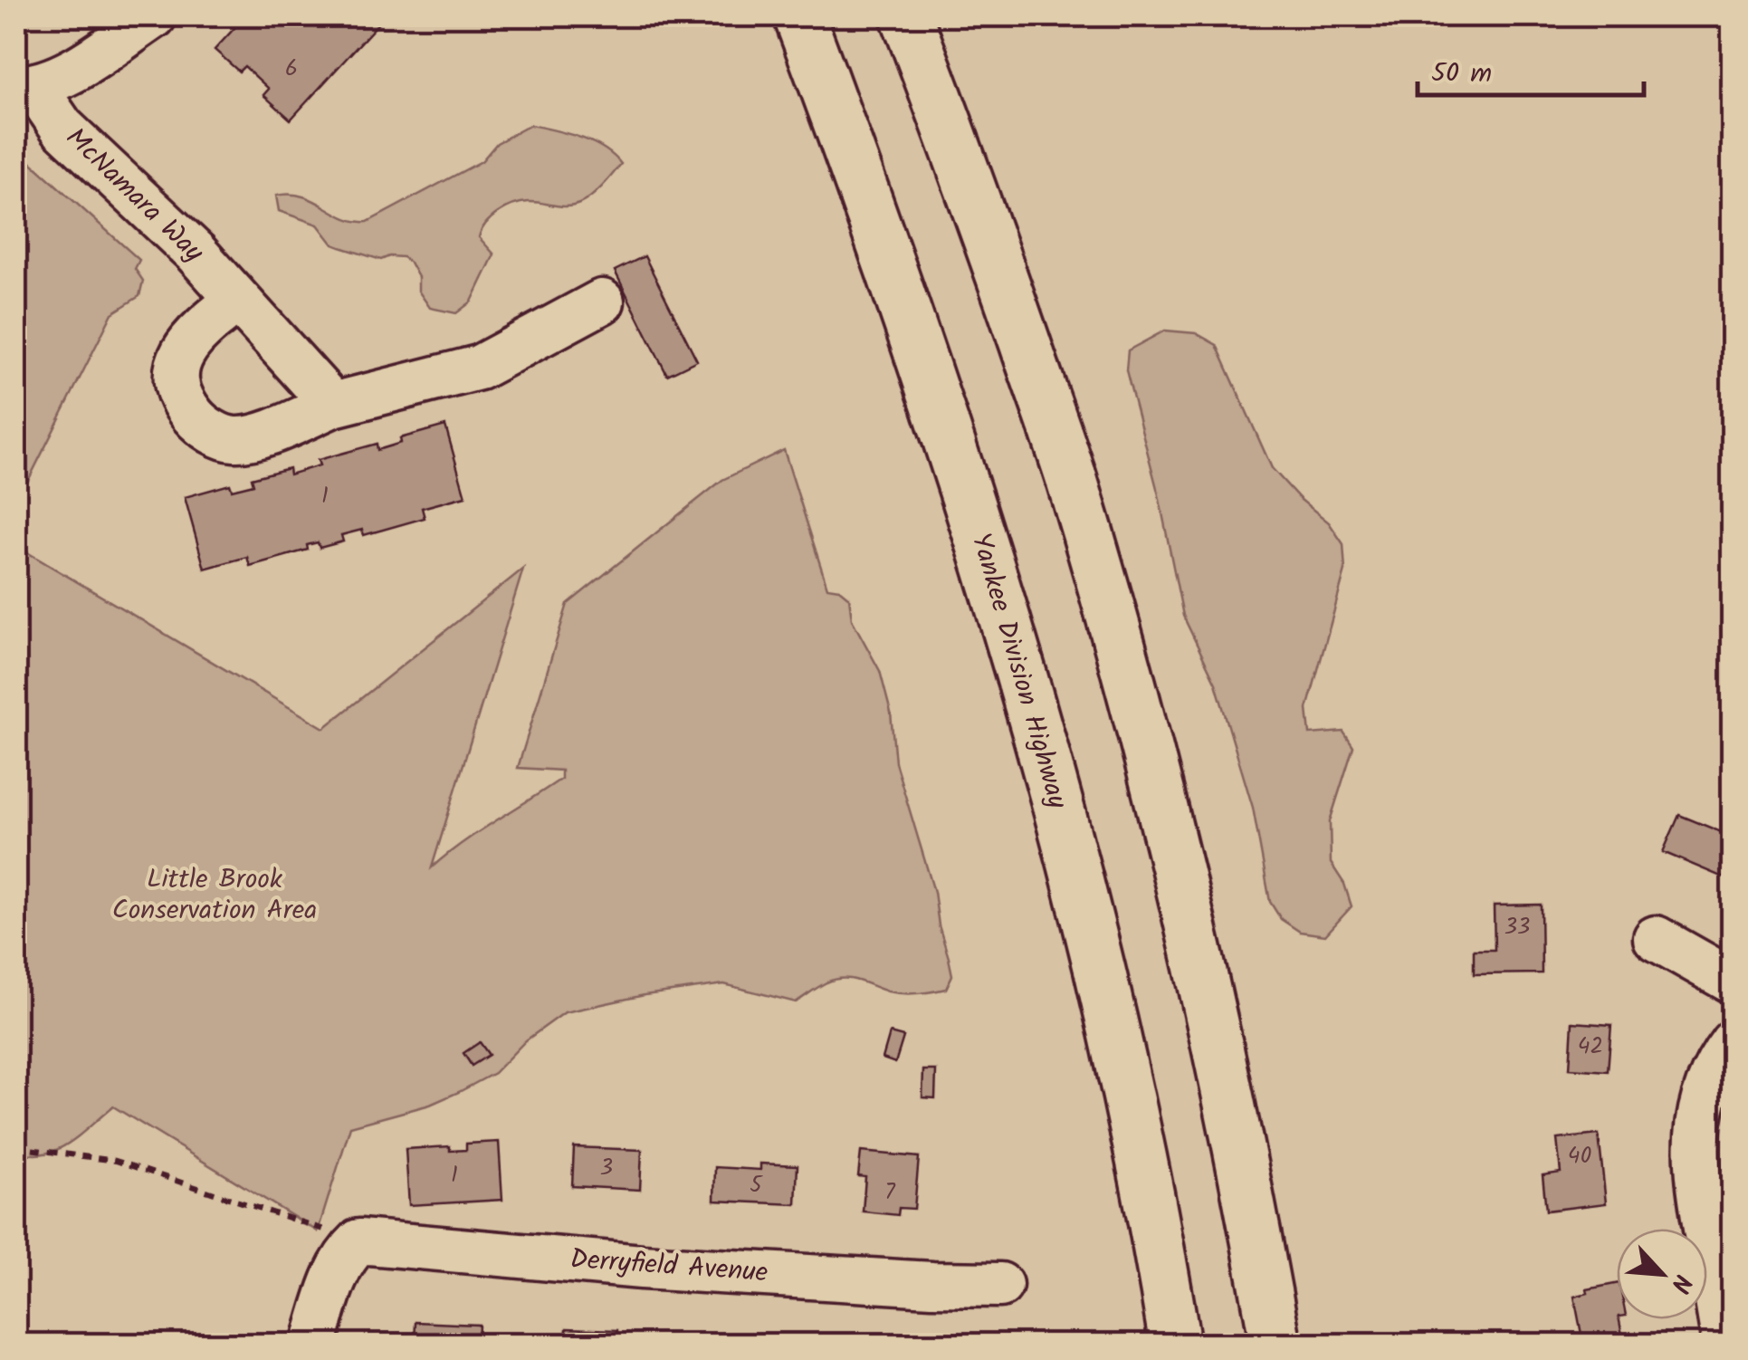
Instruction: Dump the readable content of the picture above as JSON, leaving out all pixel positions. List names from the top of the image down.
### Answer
{
  "streets": {
    "highway": ["Yankee Division Highway"],
    "street": ["McNamara Way", "Derryfield Avenue"]
  },
  "parks": ["Little Brook Conservation Area"],
  "house_numbers": [
    "6",
    "1",
    "33",
    "42",
    "40",
    "3",
    "1",
    "5",
    "7"
  ],
  "scale_bar": "50 m",
  "north": "bottom right"
}
